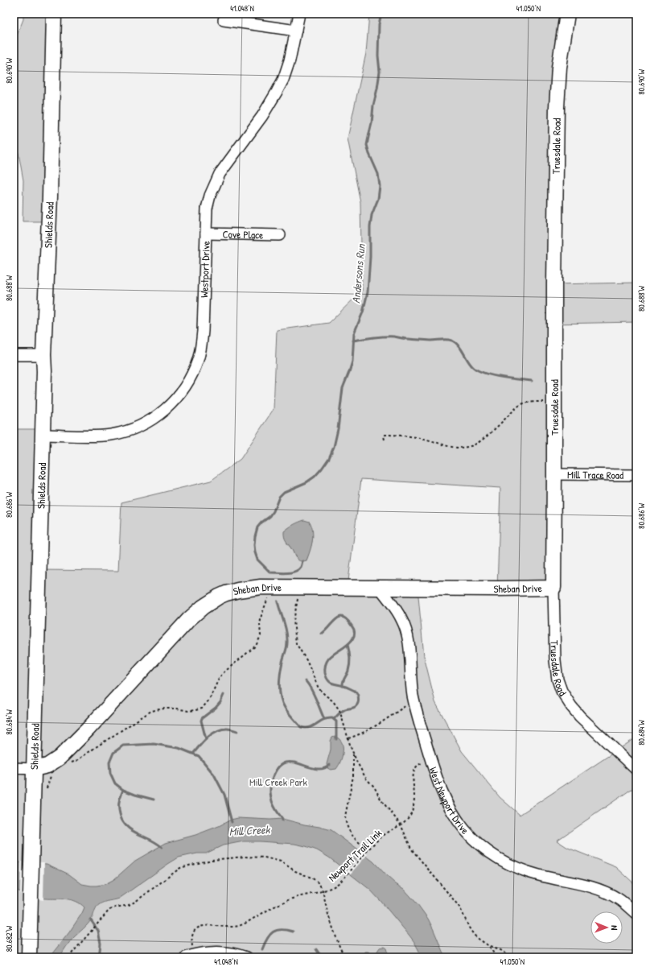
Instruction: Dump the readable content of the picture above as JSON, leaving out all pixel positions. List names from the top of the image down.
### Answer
{
  "streets": {
    "street": [
      "Truesdale Road",
      "Shields Road",
      "Cove Place",
      "Westport Drive",
      "Mill Trace Road",
      "Sheban Drive",
      "West Newport Drive"
    ],
    "path": ["Newport Trail Link"]
  },
  "crossings": [
    ["Truesdale Road", "Mill Trace Road"],
    ["Truesdale Road", "Sheban Drive"],
    ["Shields Road", "Westport Drive"],
    ["Shields Road", "Sheban Drive"],
    ["Cove Place", "Westport Drive"],
    ["Sheban Drive", "West Newport Drive"],
    ["West Newport Drive", "Newport Trail Link"]
  ],
  "water": ["Andersons Run", "Mill Creek"],
  "parks": ["Mill Creek Park"],
  "north": "right",
  "coordinates": [
    "41.048°N",
    "41.050°N",
    "80.690°W",
    "80.688°W",
    "80.686°W",
    "80.684°W",
    "80.682°W"
  ]
}
